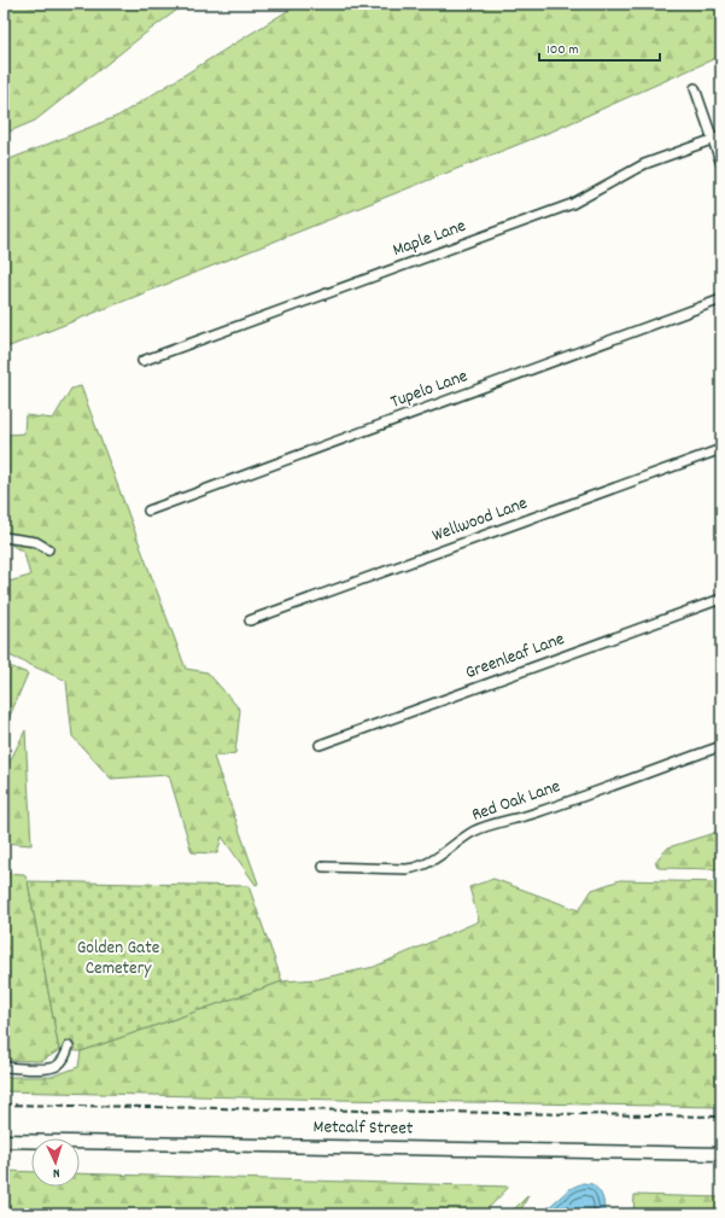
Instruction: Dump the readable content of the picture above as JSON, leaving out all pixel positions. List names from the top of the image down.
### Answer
{
  "streets": {
    "street": [
      "Maple Lane",
      "Tupelo Lane",
      "Wellwood Lane",
      "Greenleaf Lane",
      "Red Oak Lane",
      "Metcalf Street"
    ]
  },
  "parks": ["Golden Gate Cemetery"],
  "scale_bar": "100 m",
  "north": "bottom"
}
